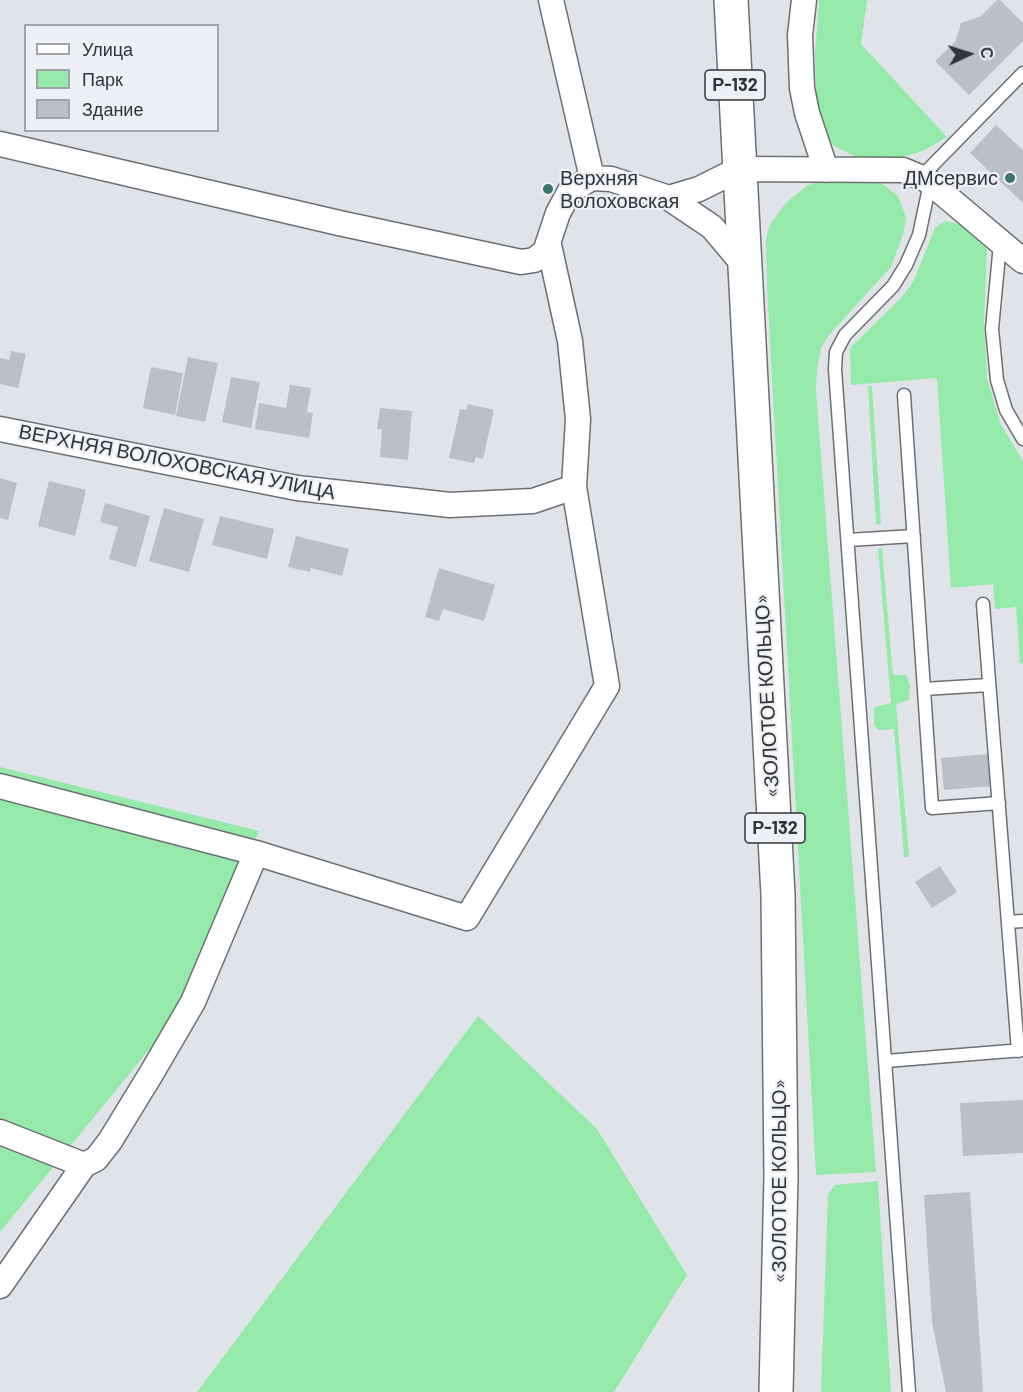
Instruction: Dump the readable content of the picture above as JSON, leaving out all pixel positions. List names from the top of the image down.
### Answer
{
  "streets": {
    "main road": ["Р-132", "«ЗОЛОТОЕ КОЛЬЦО»"],
    "street": ["ВЕРХНЯЯ ВОЛОХОВСКАЯ УЛИЦА"]
  },
  "places": ["ДМсервис", "Верхняя Волоховская"],
  "legend": ["Улица", "Парк", "Здание"],
  "north": "right"
}
